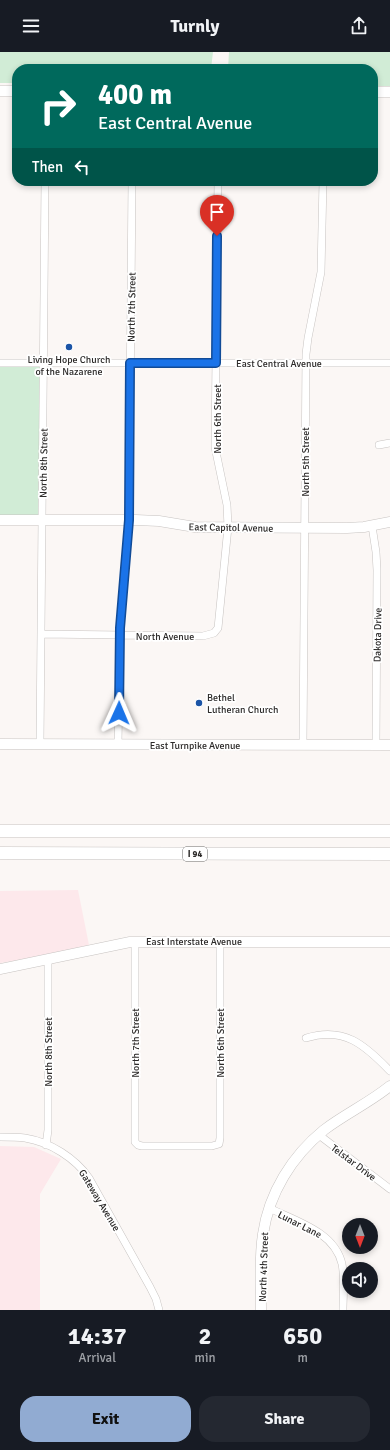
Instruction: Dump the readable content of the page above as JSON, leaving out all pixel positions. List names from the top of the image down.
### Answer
{
  "streets": {
    "highway": ["I 94"],
    "street": [
      "North 7th Street",
      "East Central Avenue",
      "North 6th Street",
      "North 5th Street",
      "North 8th Street",
      "East Capitol Avenue",
      "Dakota Drive",
      "North Avenue",
      "East Turnpike Avenue",
      "East Interstate Avenue",
      "Telstar Drive",
      "Gateway Avenue",
      "Lunar Lane",
      "North 4th Street"
    ]
  },
  "crossings": [
    ["North 7th Street", "East Central Avenue"],
    ["North 7th Street", "North 6th Street"],
    ["North 7th Street", "East Capitol Avenue"],
    ["North 7th Street", "North Avenue"],
    ["North 7th Street", "East Turnpike Avenue"],
    ["North 7th Street", "East Interstate Avenue"],
    ["East Central Avenue", "North 6th Street"],
    ["East Central Avenue", "North 5th Street"],
    ["East Central Avenue", "North 8th Street"],
    ["North 6th Street", "East Capitol Avenue"],
    ["North 6th Street", "North Avenue"],
    ["North 6th Street", "East Interstate Avenue"],
    ["North 5th Street", "East Capitol Avenue"],
    ["North 5th Street", "East Turnpike Avenue"],
    ["North 8th Street", "East Capitol Avenue"],
    ["North 8th Street", "North Avenue"],
    ["North 8th Street", "East Turnpike Avenue"],
    ["North 8th Street", "East Interstate Avenue"],
    ["North 8th Street", "Gateway Avenue"],
    ["East Capitol Avenue", "Dakota Drive"],
    ["Dakota Drive", "East Turnpike Avenue"],
    ["Telstar Drive", "North 4th Street"],
    ["Lunar Lane", "North 4th Street"]
  ],
  "places": ["Living Hope Church of the Nazarene", "Bethel Lutheran Church"],
  "north": "bottom",
  "page": {
    "header": "Turnly",
    "turn": ["400 m", "East Central Avenue"],
    "then": "Then",
    "eta": [
      "14:37",
      "Arrival",
      "2",
      "min",
      "650",
      "m"
    ],
    "buttons": ["Exit", "Share"]
  }
}
